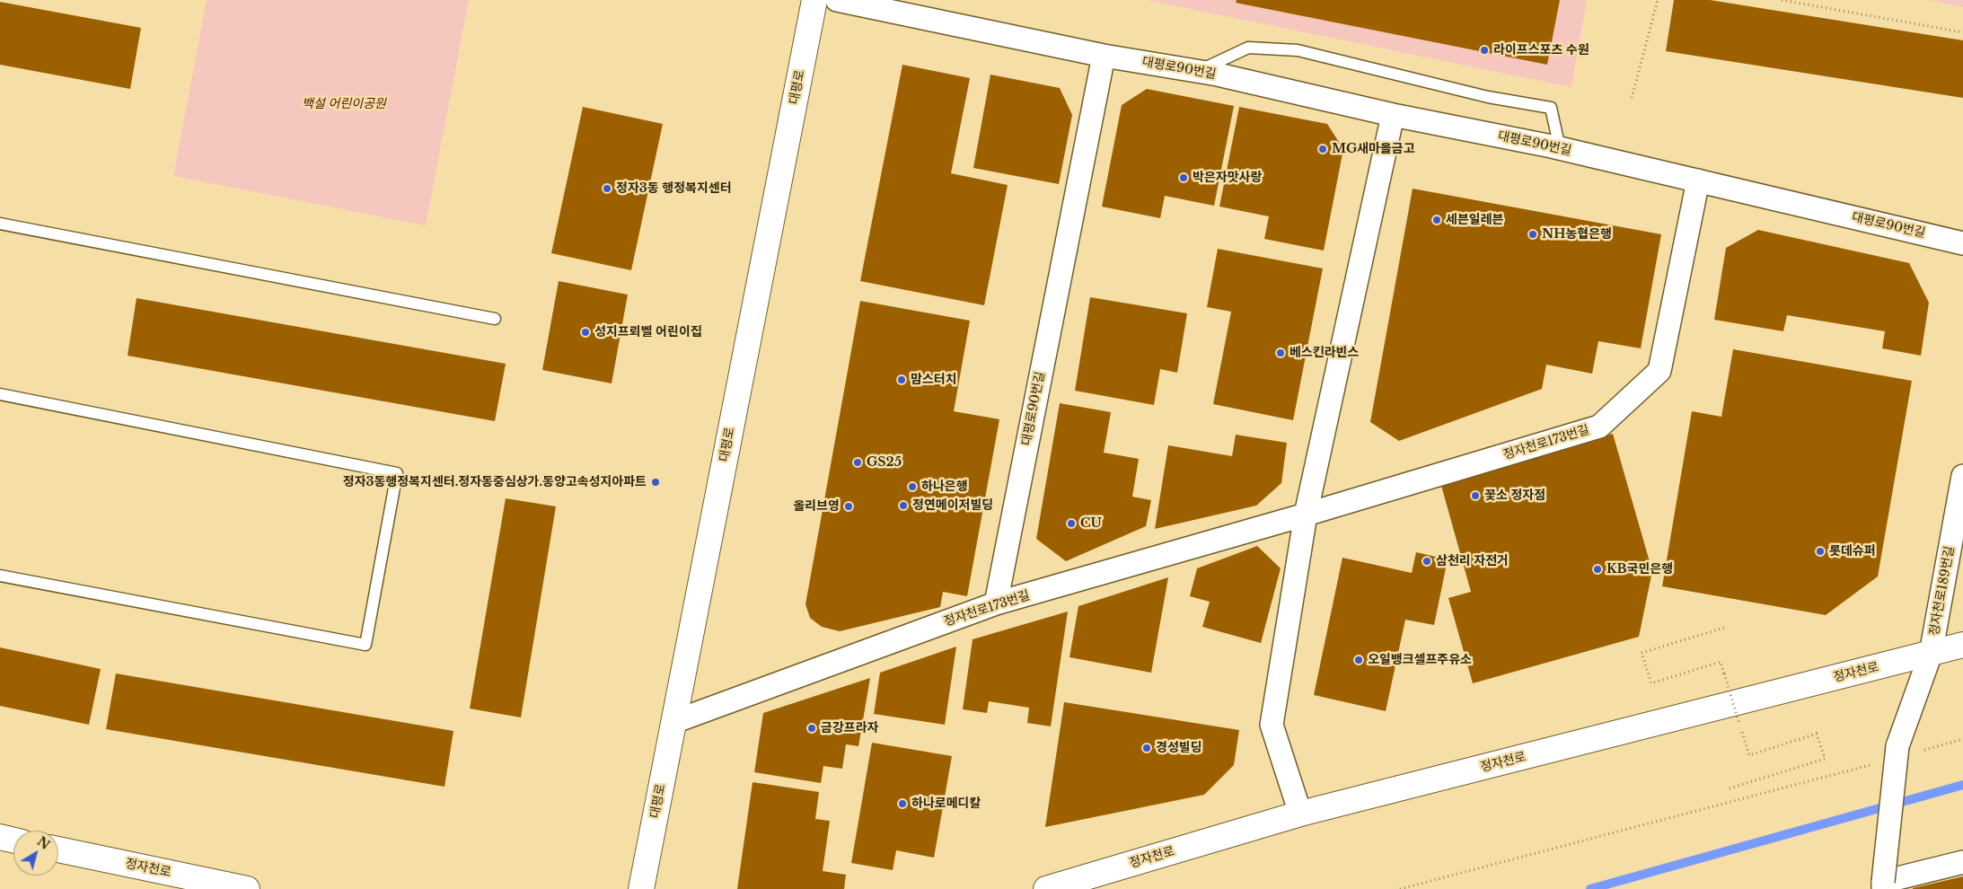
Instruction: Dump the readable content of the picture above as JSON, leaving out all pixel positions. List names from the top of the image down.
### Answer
{
  "streets": {
    "street": [
      "대평로90번길",
      "대평로",
      "정자천로173번길",
      "정자천로189번길",
      "정자천로"
    ]
  },
  "crossings": [
    ["대평로90번길", "정자천로173번길"],
    ["대평로", "정자천로173번길"],
    ["정자천로189번길", "정자천로"]
  ],
  "parks": ["백설 어린이공원"],
  "places": [
    "라이프스포츠 수원",
    "MG새마을금고",
    "박은자맛사랑",
    "정자3동 행정복지센터",
    "세븐일레븐",
    "NH농협은행",
    "성지프뢰벨 어린이집",
    "베스킨라빈스",
    "맘스터치",
    "GS25",
    "정자3동행정복지센터.정자동중심상가.동양고속성지아파트",
    "하나은행",
    "꽃소 정자점",
    "정연메이저빌딩",
    "올리브영",
    "CU",
    "롯데슈퍼",
    "삼천리 자전거",
    "KB국민은행",
    "오일뱅크셀프주유소",
    "금강프라자",
    "경성빌딩",
    "하나로메디칼"
  ],
  "north": "top right"
}
